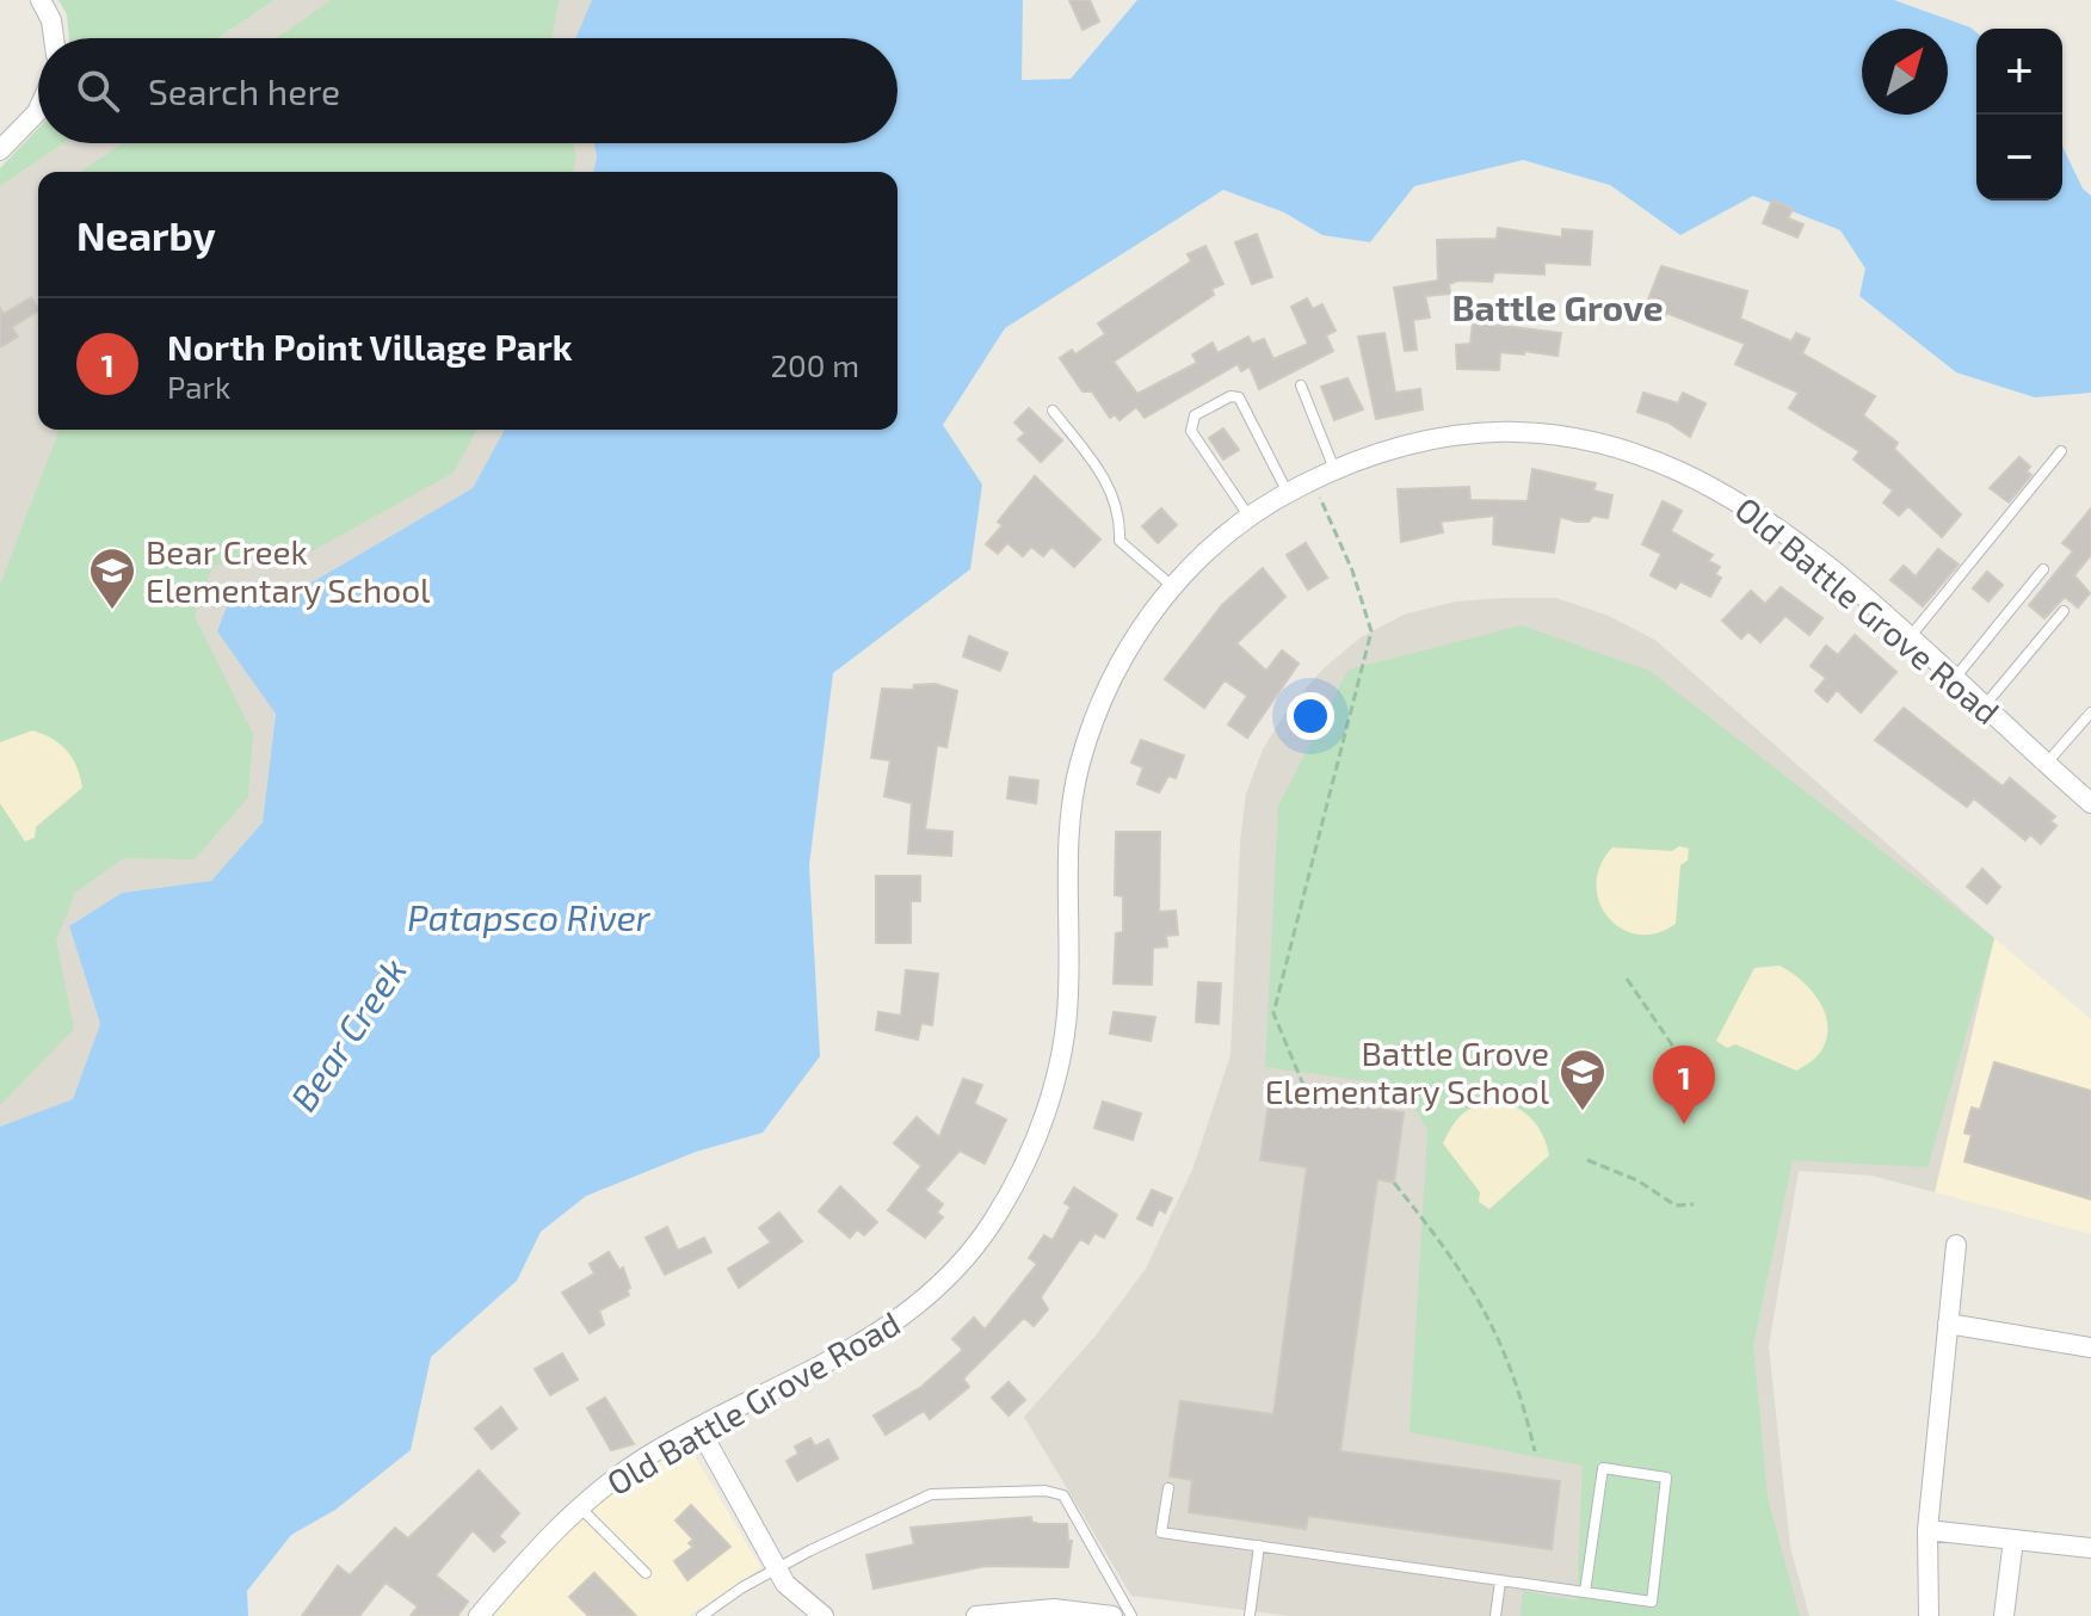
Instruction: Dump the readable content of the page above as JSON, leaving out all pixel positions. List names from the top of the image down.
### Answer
{
  "streets": {
    "street": ["Old Battle Grove Road"]
  },
  "districts": ["Battle Grove"],
  "water": ["Patapsco River", "Bear Creek"],
  "places": {
    "school or university": ["Bear Creek Elementary School", "Battle Grove Elementary School"]
  },
  "north": "top right",
  "page": {
    "map_buttons": ["+", "−"],
    "search": "Search here",
    "heading": "Nearby",
    "list": [
      {
        "mark": "1",
        "name": "North Point Village Park",
        "note": "Park",
        "value": "200 m"
      }
    ],
    "pins": "1"
  }
}
